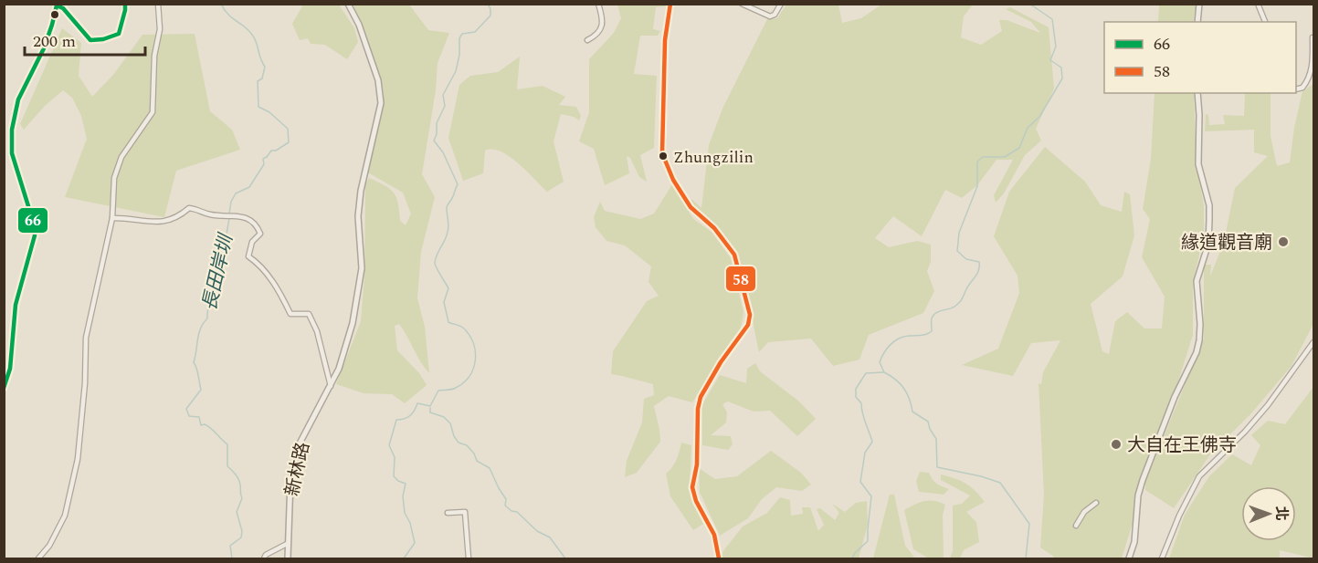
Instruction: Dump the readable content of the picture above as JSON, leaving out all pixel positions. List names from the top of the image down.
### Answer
{
  "streets": {
    "street": ["新林路"]
  },
  "water": ["長田岸圳"],
  "places": ["Zhungzilin", "緣道觀音廟", "大自在王佛寺"],
  "lines": ["transit line 66", "transit line 58"],
  "legend": ["66", "58"],
  "scale_bar": "200 m",
  "north": "right"
}
